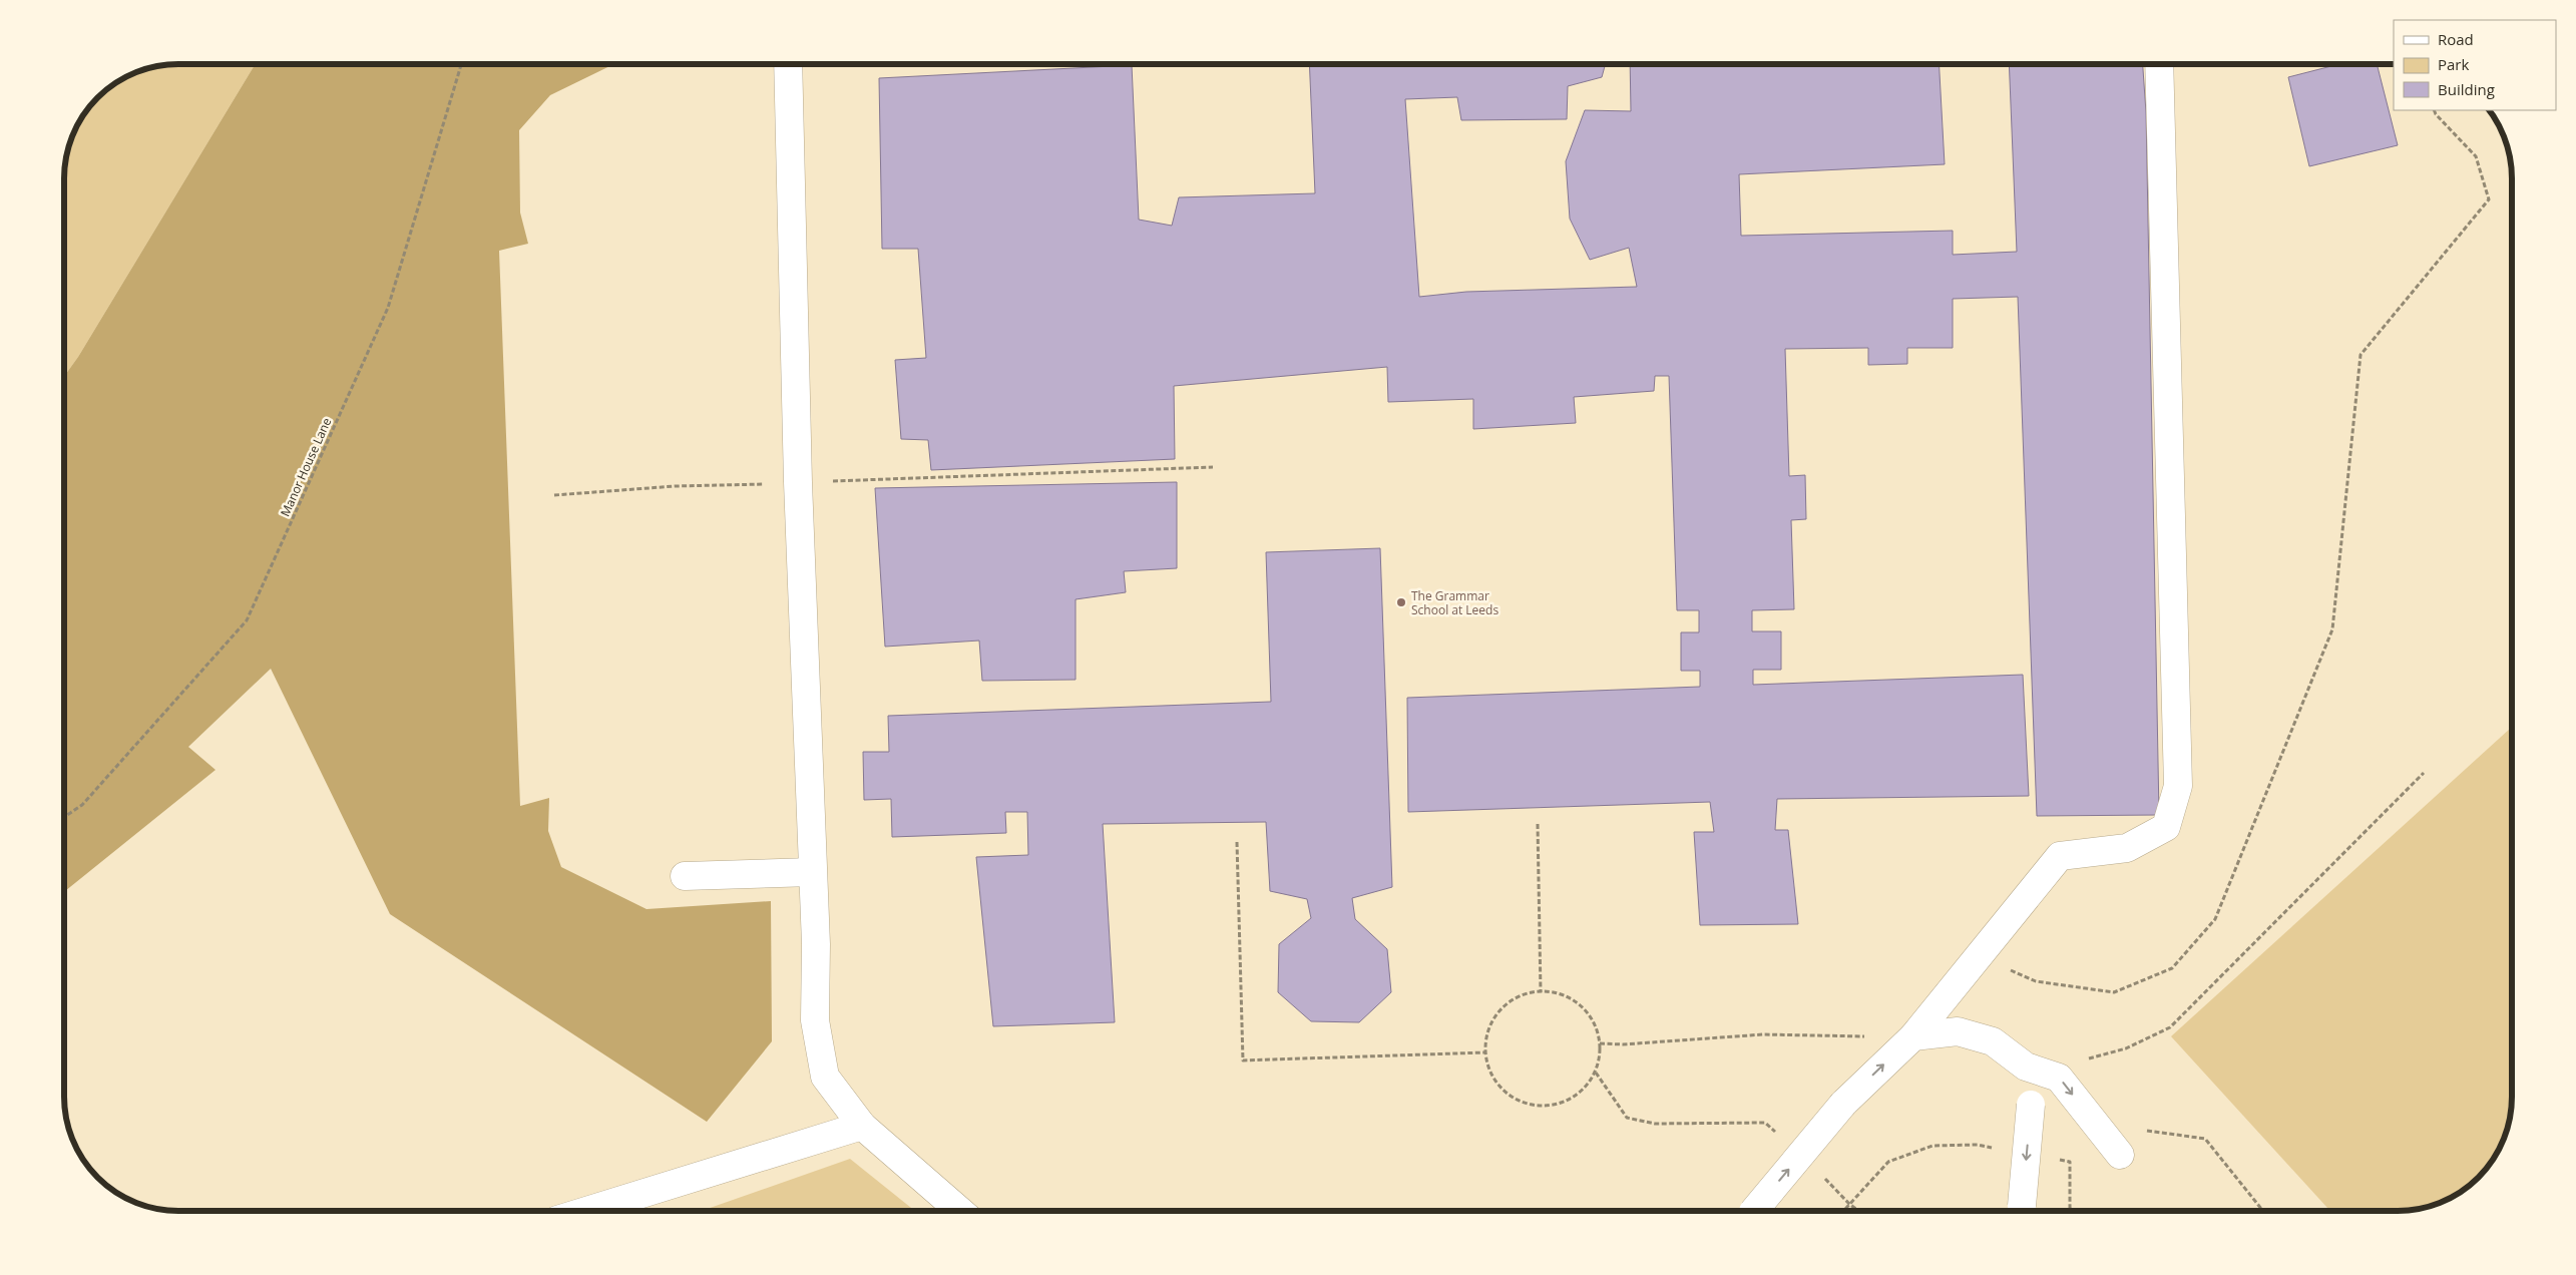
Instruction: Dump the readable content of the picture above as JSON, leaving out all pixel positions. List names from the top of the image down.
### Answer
{
  "streets": {
    "path": ["Manor House Lane"]
  },
  "places": ["The Grammar School at Leeds"],
  "legend": ["Road", "Park", "Building"]
}
